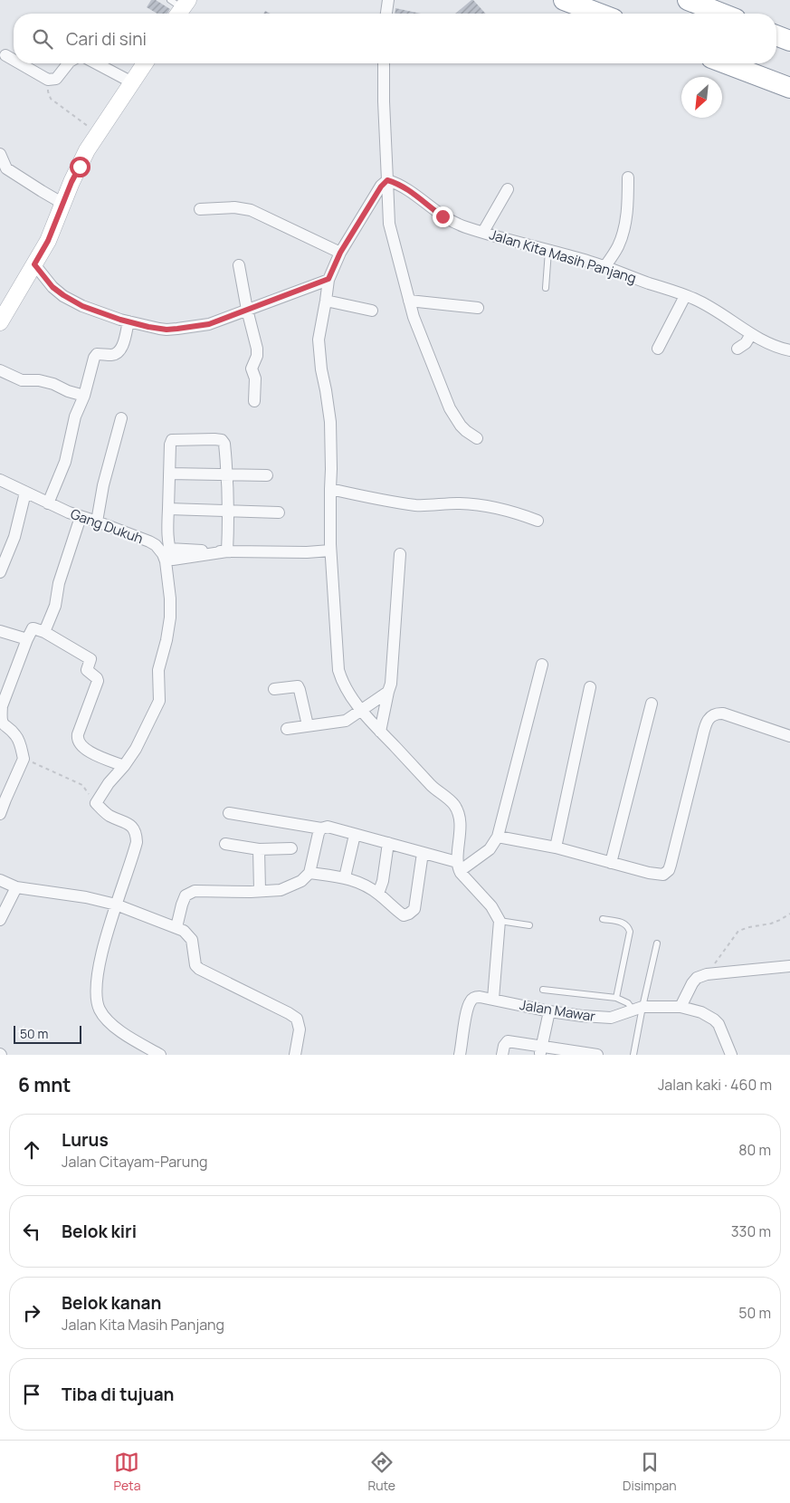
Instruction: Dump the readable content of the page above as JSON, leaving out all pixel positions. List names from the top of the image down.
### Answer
{
  "streets": {
    "street": ["Jalan Kita Masih Panjang", "Gang Dukuh", "Jalan Mawar"]
  },
  "scale_bar": "50 m",
  "north": "bottom left",
  "page": {
    "search": "Cari di sini",
    "scale": "50 m",
    "heading": ["6 mnt", "Jalan kaki · 460 m"],
    "list": [
      ["Lurus", "Jalan Citayam-Parung", "80 m"],
      ["Belok kiri", "330 m"],
      ["Belok kanan", "Jalan Kita Masih Panjang", "50 m"],
      "Tiba di tujuan"
    ],
    "nav": ["Peta", "Rute", "Disimpan"]
  }
}
